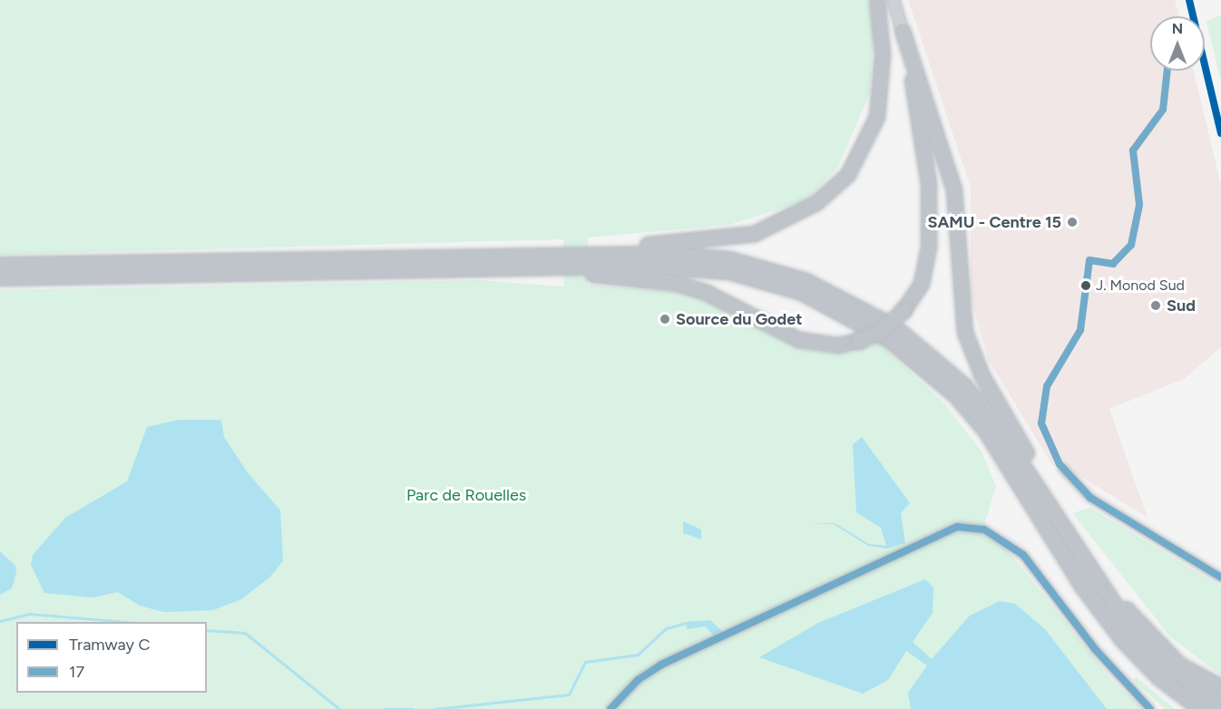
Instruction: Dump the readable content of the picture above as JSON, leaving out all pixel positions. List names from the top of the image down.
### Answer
{
  "parks": ["Parc de Rouelles"],
  "places": [
    "SAMU - Centre 15",
    "J. Monod Sud",
    "Sud",
    "Source du Godet"
  ],
  "lines": ["tram line C", "transit line 17"],
  "legend": ["Tramway C", "17"],
  "north": "top"
}
